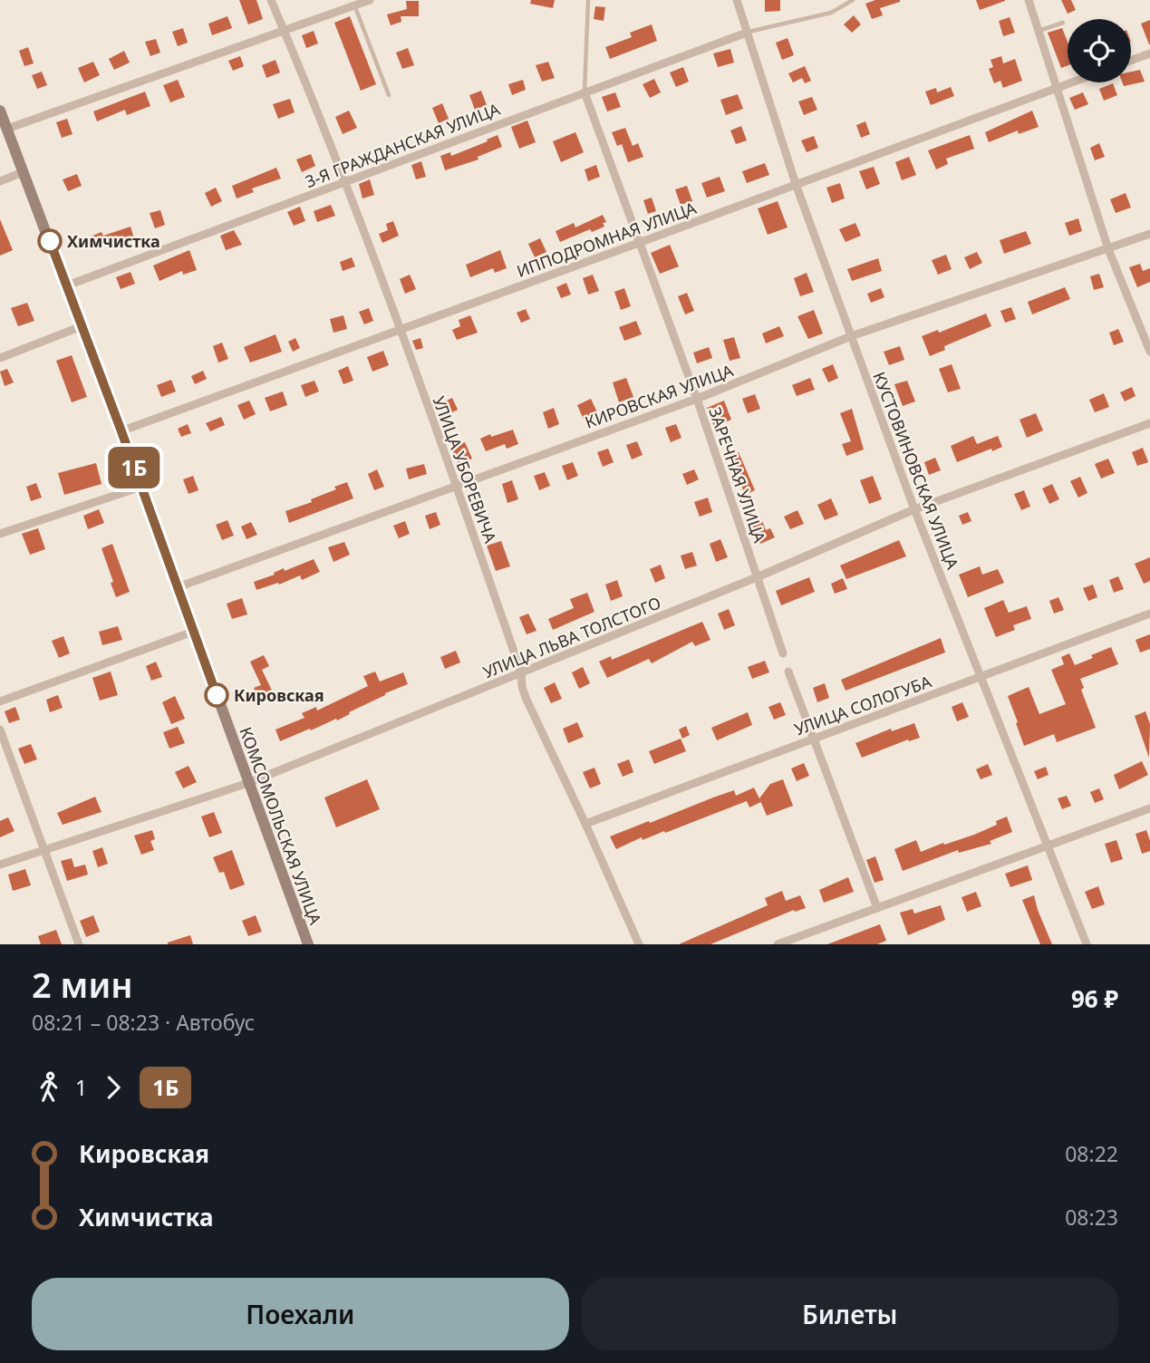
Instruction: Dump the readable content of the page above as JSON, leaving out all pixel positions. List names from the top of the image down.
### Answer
{
  "streets": {
    "main road": ["КОМСОМОЛЬСКАЯ УЛИЦА"],
    "street": [
      "3-Я ГРАЖДАНСКАЯ УЛИЦА",
      "ИППОДРОМНАЯ УЛИЦА",
      "КИРОВСКАЯ УЛИЦА",
      "УЛИЦА УБОРЕВИЧА",
      "КУСТОВИНОВСКАЯ УЛИЦА",
      "ЗАРЕЧНАЯ УЛИЦА",
      "УЛИЦА ЛЬВА ТОЛСТОГО",
      "УЛИЦА СОЛОГУБА"
    ]
  },
  "crossings": [
    ["3-Я ГРАЖДАНСКАЯ УЛИЦА", "УЛИЦА УБОРЕВИЧА"],
    ["3-Я ГРАЖДАНСКАЯ УЛИЦА", "КУСТОВИНОВСКАЯ УЛИЦА"],
    ["3-Я ГРАЖДАНСКАЯ УЛИЦА", "ЗАРЕЧНАЯ УЛИЦА"],
    ["3-Я ГРАЖДАНСКАЯ УЛИЦА", "КОМСОМОЛЬСКАЯ УЛИЦА"],
    ["ИППОДРОМНАЯ УЛИЦА", "УЛИЦА УБОРЕВИЧА"],
    ["ИППОДРОМНАЯ УЛИЦА", "КУСТОВИНОВСКАЯ УЛИЦА"],
    ["ИППОДРОМНАЯ УЛИЦА", "ЗАРЕЧНАЯ УЛИЦА"],
    ["ИППОДРОМНАЯ УЛИЦА", "КОМСОМОЛЬСКАЯ УЛИЦА"],
    ["КИРОВСКАЯ УЛИЦА", "УЛИЦА УБОРЕВИЧА"],
    ["КИРОВСКАЯ УЛИЦА", "КУСТОВИНОВСКАЯ УЛИЦА"],
    ["КИРОВСКАЯ УЛИЦА", "ЗАРЕЧНАЯ УЛИЦА"],
    ["КИРОВСКАЯ УЛИЦА", "КОМСОМОЛЬСКАЯ УЛИЦА"],
    ["УЛИЦА УБОРЕВИЧА", "УЛИЦА ЛЬВА ТОЛСТОГО"],
    ["УЛИЦА УБОРЕВИЧА", "УЛИЦА СОЛОГУБА"],
    ["КУСТОВИНОВСКАЯ УЛИЦА", "УЛИЦА ЛЬВА ТОЛСТОГО"],
    ["КУСТОВИНОВСКАЯ УЛИЦА", "УЛИЦА СОЛОГУБА"],
    ["ЗАРЕЧНАЯ УЛИЦА", "УЛИЦА ЛЬВА ТОЛСТОГО"],
    ["УЛИЦА ЛЬВА ТОЛСТОГО", "КОМСОМОЛЬСКАЯ УЛИЦА"]
  ],
  "places": ["Химчистка", "Кировская"],
  "lines": ["bus line 1Б"],
  "page": {
    "on_map": "1Б",
    "heading": ["2 мин", "08:21 – 08:23 · Автобус", "96 ₽"],
    "legs": ["1", "1Б"],
    "list": [
      {
        "name": "Кировская",
        "value": "08:22"
      },
      {
        "name": "Химчистка",
        "value": "08:23"
      }
    ],
    "buttons": ["Поехали", "Билеты"]
  }
}
